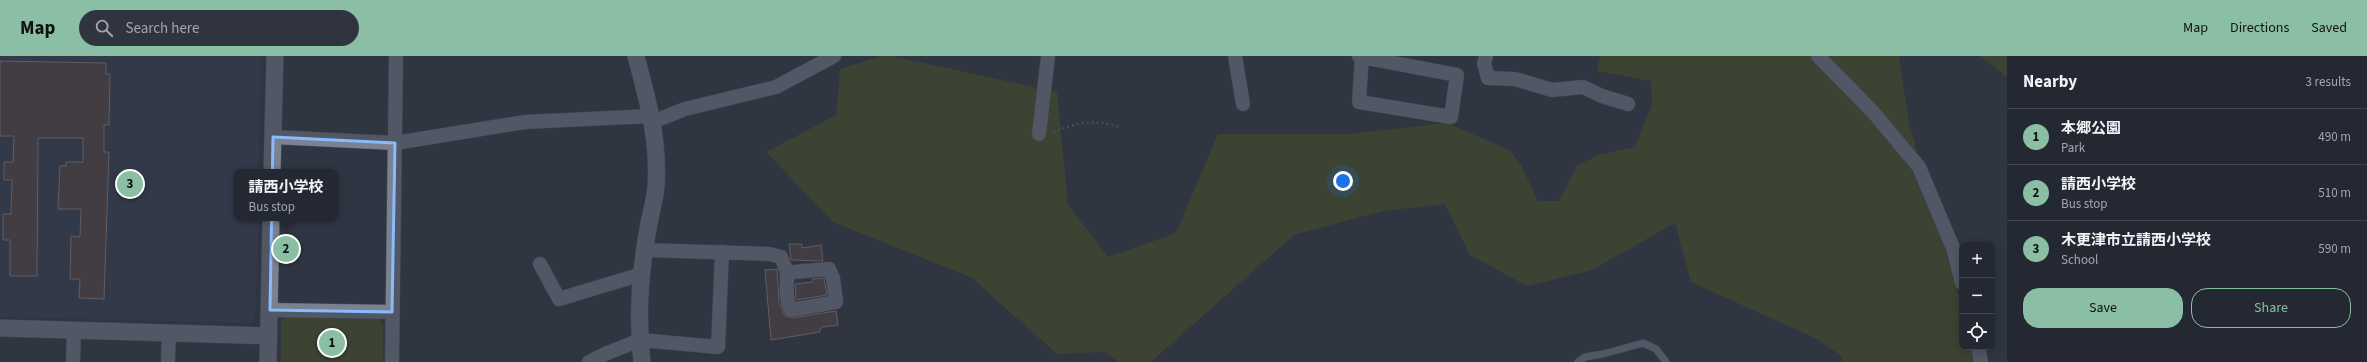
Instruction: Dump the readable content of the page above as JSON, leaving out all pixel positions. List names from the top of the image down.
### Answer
{
  "page": {
    "header": "Map",
    "search": "Search here",
    "nav": ["Map", "Directions", "Saved"],
    "heading": ["Nearby", "3 results"],
    "list": [
      {
        "mark": "1",
        "name": "本郷公園",
        "note": "Park",
        "value": "490 m"
      },
      {
        "mark": "2",
        "name": "請西小学校",
        "note": "Bus stop",
        "value": "510 m"
      },
      {
        "mark": "3",
        "name": "木更津市立請西小学校",
        "note": "School",
        "value": "590 m"
      }
    ],
    "popup": ["請西小学校", "Bus stop"],
    "pins": ["3", "2", "1"],
    "map_buttons": ["+", "−"],
    "buttons": ["Save", "Share"]
  }
}
